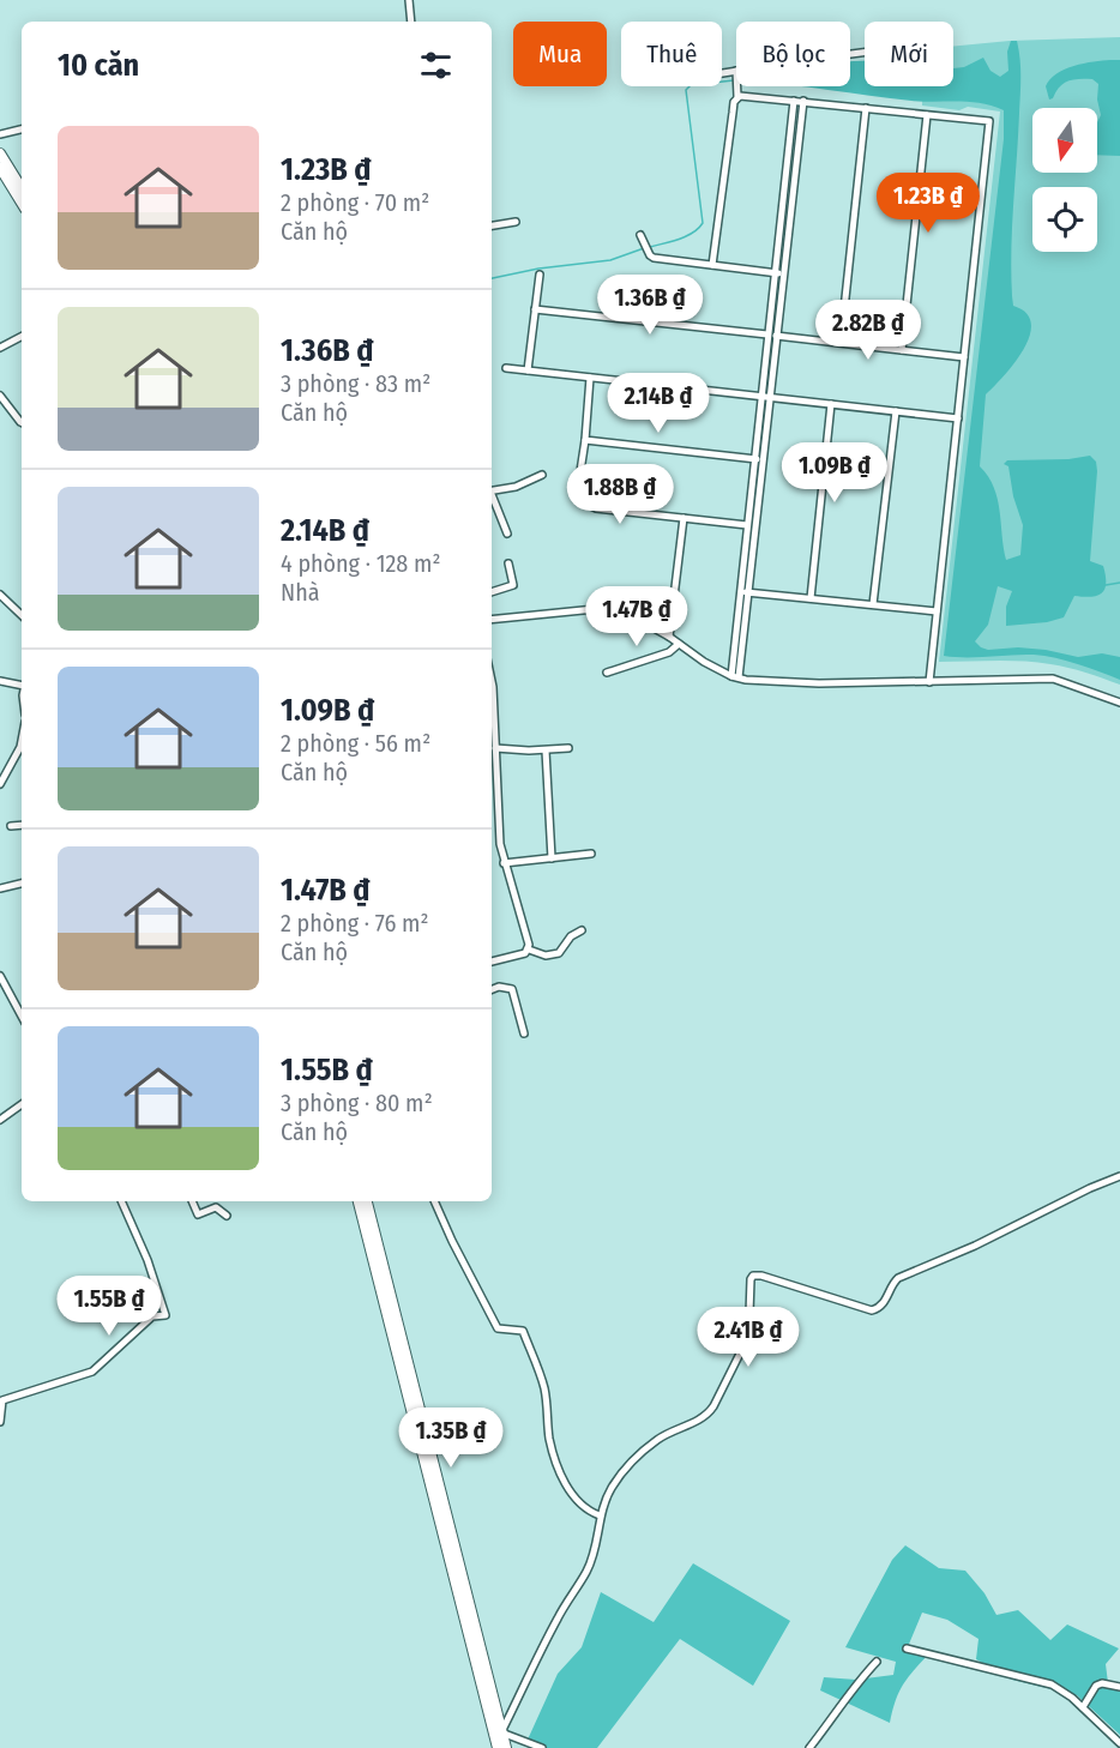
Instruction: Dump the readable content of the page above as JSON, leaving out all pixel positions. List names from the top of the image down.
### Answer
{
  "north": "bottom",
  "page": {
    "chip": [
      "Mua",
      "Thuê",
      "Bộ lọc",
      "Mới"
    ],
    "heading": "10 căn",
    "list": [
      {
        "name": "1.23B ₫",
        "note": "2 phòng · 70 m² · Căn hộ"
      },
      {
        "name": "1.36B ₫",
        "note": "3 phòng · 83 m² · Căn hộ"
      },
      {
        "name": "2.14B ₫",
        "note": "4 phòng · 128 m² · Nhà"
      },
      {
        "name": "1.09B ₫",
        "note": "2 phòng · 56 m² · Căn hộ"
      },
      {
        "name": "1.47B ₫",
        "note": "2 phòng · 76 m² · Căn hộ"
      },
      {
        "name": "1.55B ₫",
        "note": "3 phòng · 80 m² · Căn hộ"
      }
    ],
    "price": [
      "1.23B ₫",
      "1.36B ₫",
      "2.82B ₫",
      "2.14B ₫",
      "1.09B ₫",
      "1.88B ₫",
      "1.47B ₫",
      "1.55B ₫",
      "2.41B ₫",
      "1.35B ₫"
    ]
  }
}
